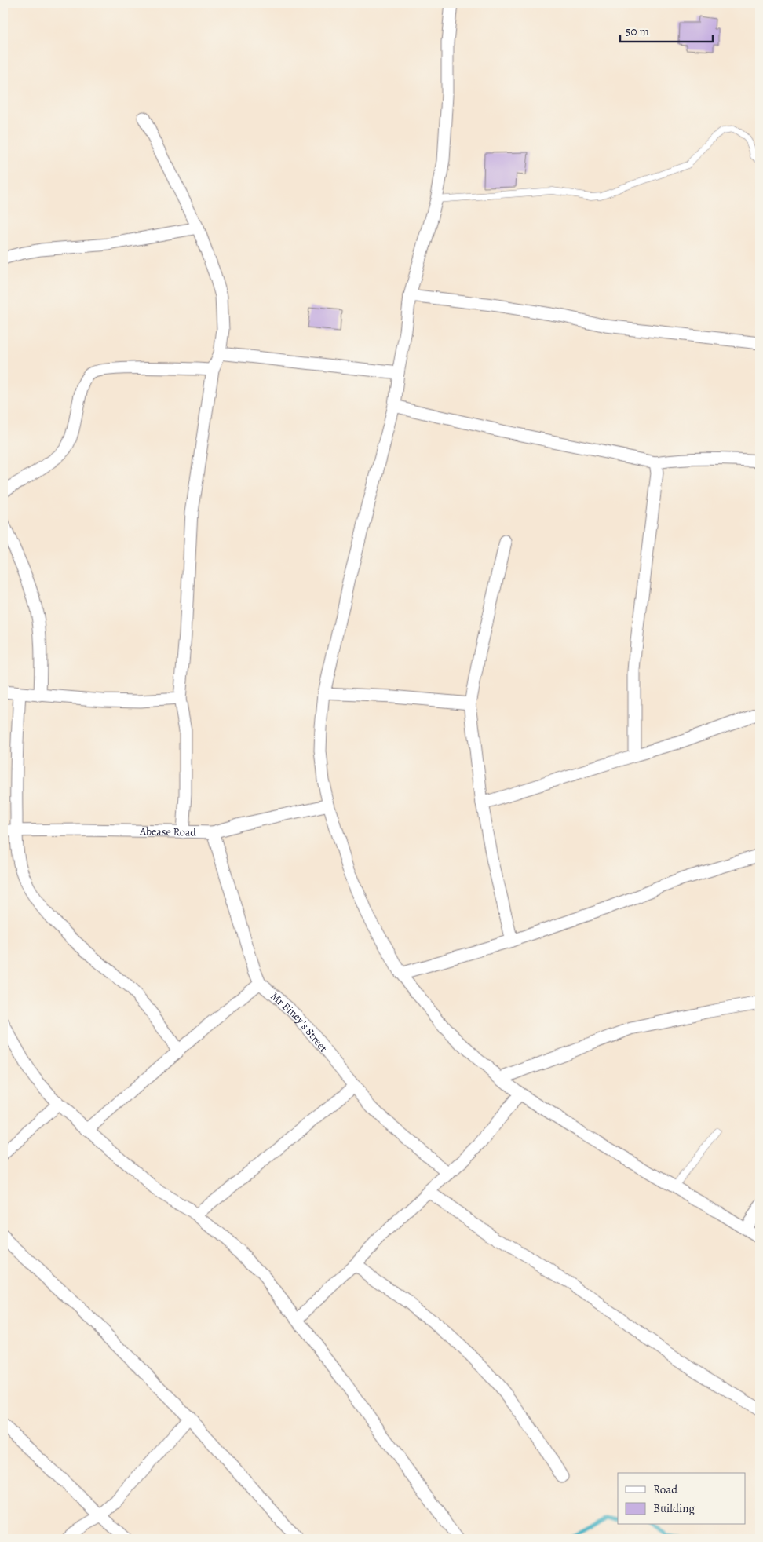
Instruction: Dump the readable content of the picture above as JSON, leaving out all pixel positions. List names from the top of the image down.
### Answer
{
  "streets": {
    "street": ["Abease Road", "Mr Biney’s Street"]
  },
  "crossings": [
    ["Abease Road", "Mr Biney’s Street"]
  ],
  "legend": ["Road", "Building"],
  "scale_bar": "50 m"
}
